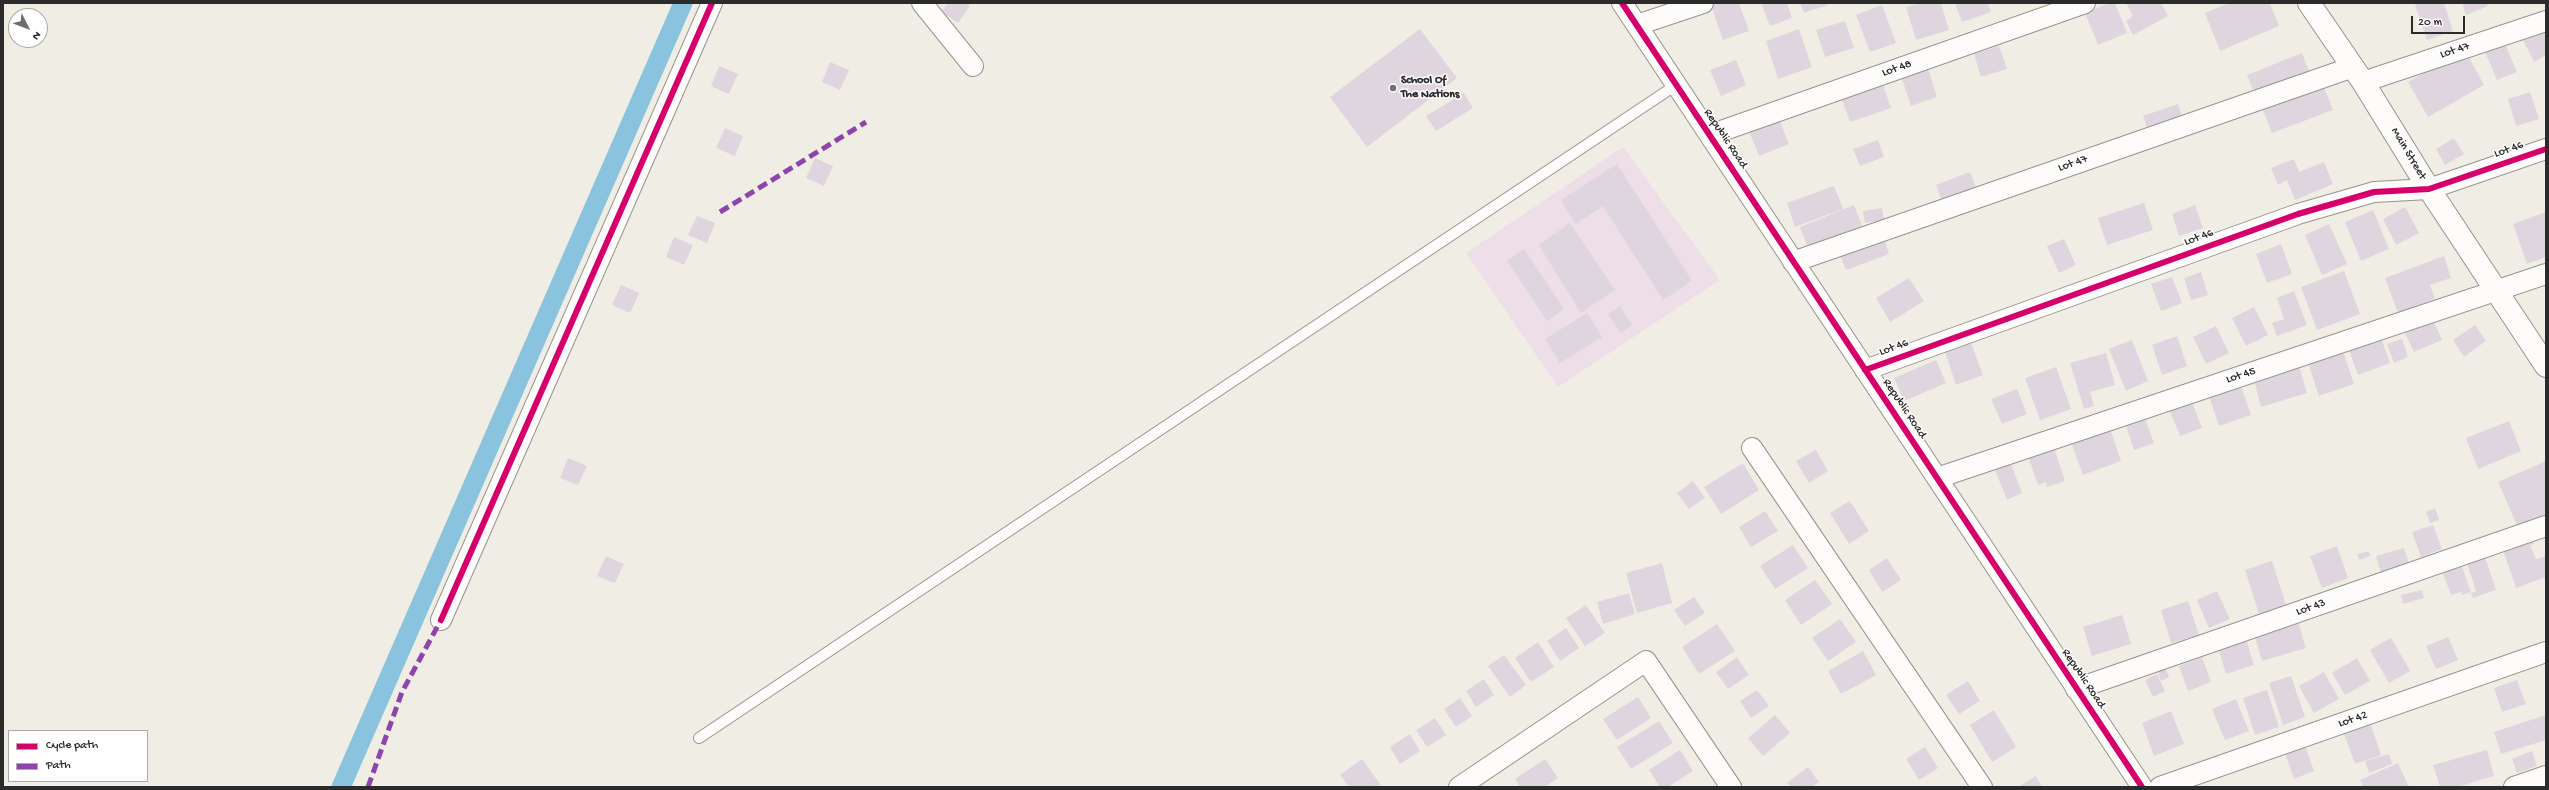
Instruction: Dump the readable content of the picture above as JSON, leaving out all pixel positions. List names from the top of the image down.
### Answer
{
  "streets": {
    "street": [
      "Lot 47",
      "Lot 48",
      "Republic Road",
      "Lot 46",
      "Main Street",
      "Lot 45",
      "Lot 43",
      "Lot 42"
    ]
  },
  "crossings": [
    ["Lot 47", "Republic Road"],
    ["Lot 47", "Main Street"],
    ["Lot 48", "Republic Road"],
    ["Republic Road", "Lot 46"],
    ["Republic Road", "Lot 45"],
    ["Republic Road", "Lot 43"],
    ["Lot 46", "Main Street"],
    ["Main Street", "Lot 45"]
  ],
  "places": ["School Of The Nations"],
  "legend": ["Cycle path", "Path"],
  "scale_bar": "20 m",
  "north": "bottom right"
}
